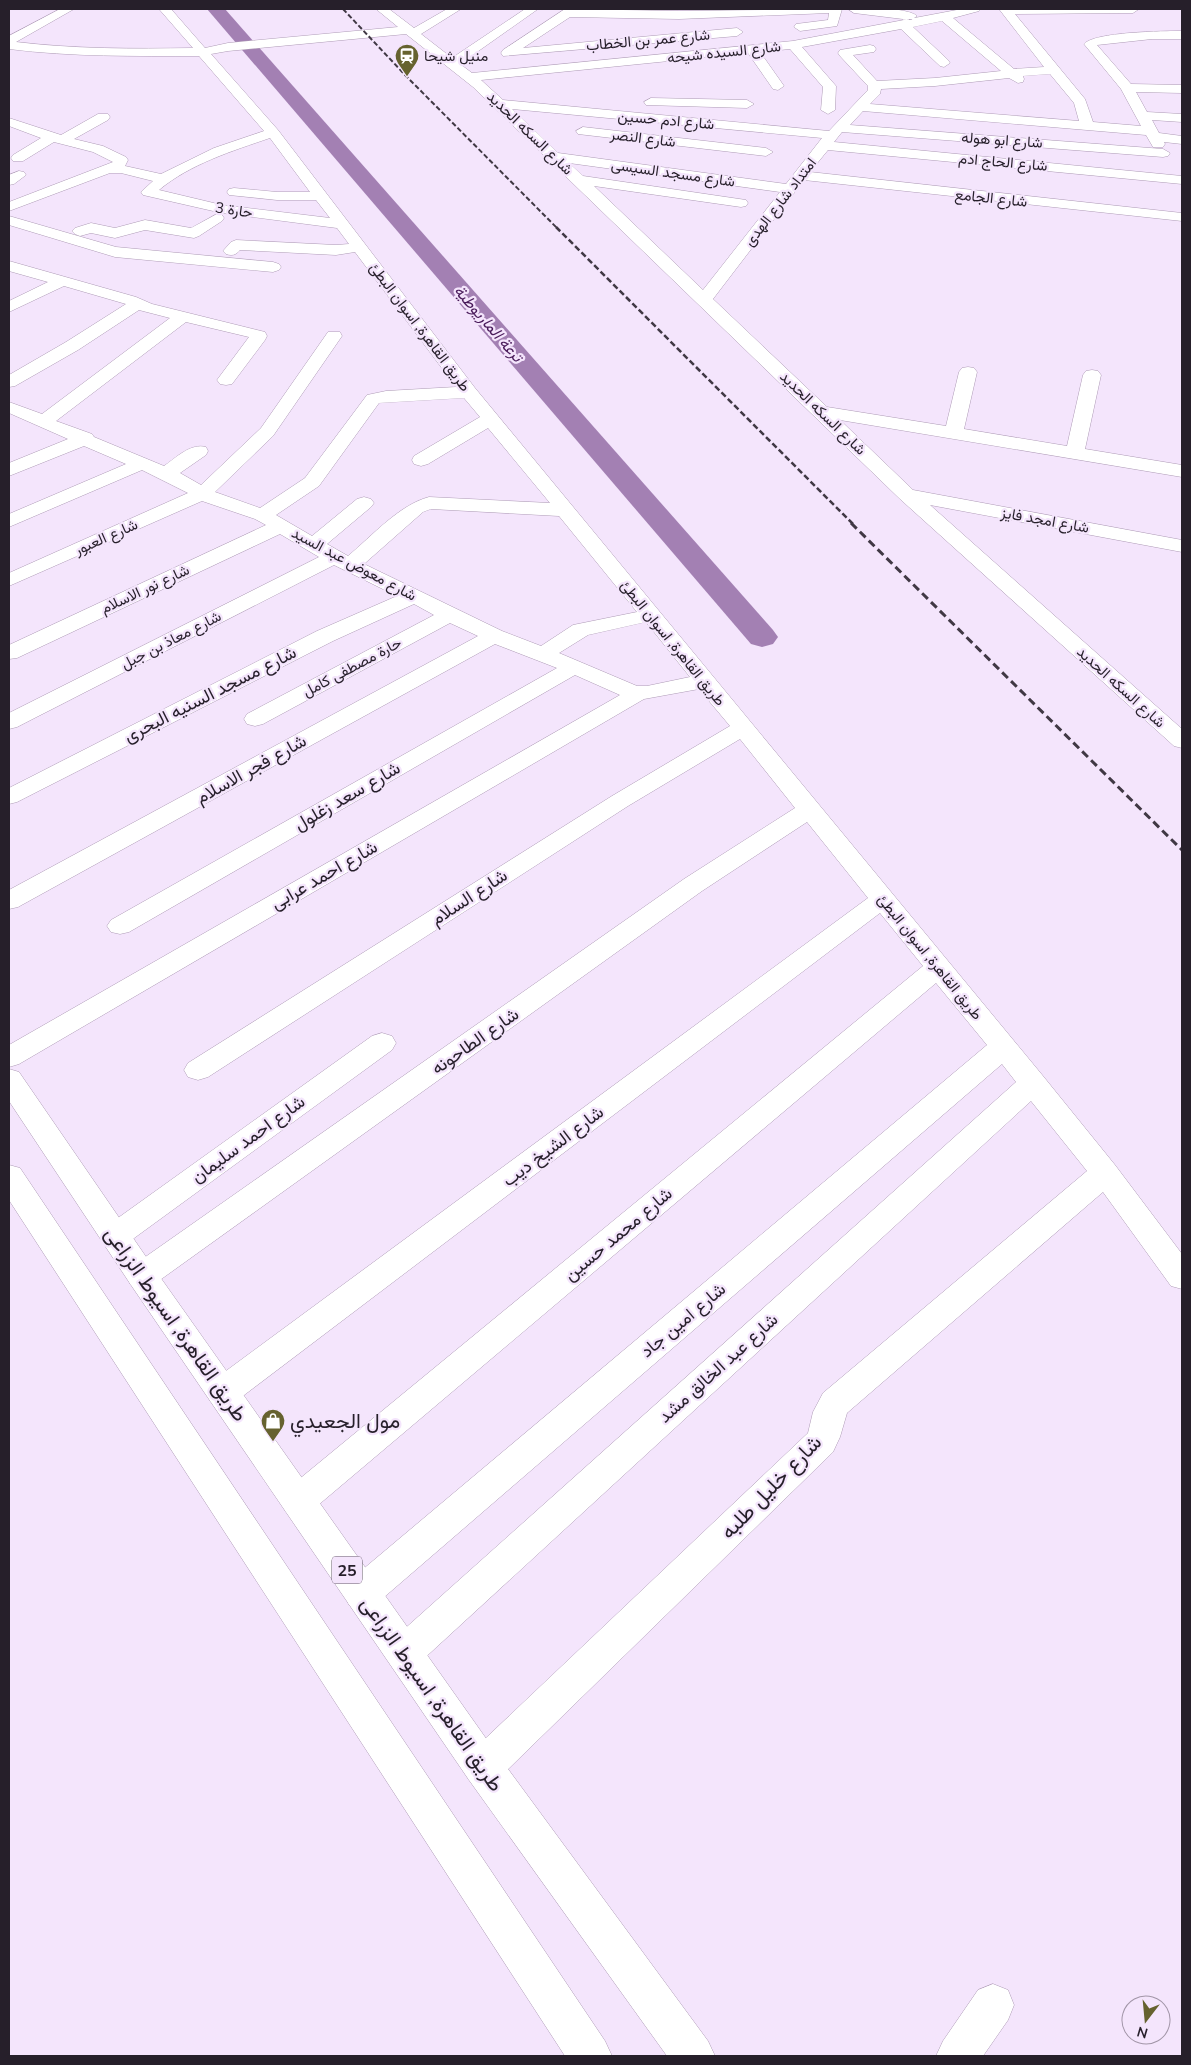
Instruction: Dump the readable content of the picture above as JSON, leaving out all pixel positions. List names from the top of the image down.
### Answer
{
  "streets": {
    "main road": [
      "شارع عمر بن الخطاب",
      "شارع السيده شيحه",
      "شارع ادم حسين",
      "شارع السكه الحديد",
      "شارع النصر",
      "شارع ابو هوله",
      "شارع الحاج ادم",
      "شارع مسجد السيسى",
      "شارع الجامع",
      "امتداد شارع الهدى",
      "حارة 3",
      "طريق القاهرة, اسوان البطئ",
      "شارع امجد فايز",
      "شارع العبور",
      "شارع معوض عبد السيد",
      "شارع نور الاسلام",
      "شارع معاذ بن جبل",
      "حارة مصطفى كامل",
      "شارع مسجد السنيه البحرى",
      "شارع فجر الاسلام",
      "شارع سعد زغلول",
      "شارع احمد عرابى",
      "شارع السلام",
      "شارع الطاحونه",
      "شارع احمد سليمان",
      "شارع الشيخ ديب",
      "شارع محمد حسين",
      "شارع امين جاد",
      "طريق القاهرة, اسيوط الزراعى",
      "شارع عبد الخالق مشد",
      "شارع خليل طلبه",
      "25"
    ]
  },
  "crossings": [
    ["شارع السيده شيحه", "شارع السكه الحديد"],
    ["شارع ادم حسين", "شارع السكه الحديد"],
    ["شارع ادم حسين", "شارع ابو هوله"],
    ["شارع ادم حسين", "شارع الحاج ادم"],
    ["شارع ادم حسين", "امتداد شارع الهدى"],
    ["شارع السكه الحديد", "شارع مسجد السيسى"],
    ["شارع السكه الحديد", "امتداد شارع الهدى"],
    ["شارع السكه الحديد", "شارع امجد فايز"],
    ["شارع ابو هوله", "شارع الحاج ادم"],
    ["شارع ابو هوله", "امتداد شارع الهدى"],
    ["شارع الحاج ادم", "امتداد شارع الهدى"],
    ["شارع مسجد السيسى", "امتداد شارع الهدى"],
    ["شارع الجامع", "امتداد شارع الهدى"],
    ["حارة 3", "طريق القاهرة, اسوان البطئ"],
    ["طريق القاهرة, اسوان البطئ", "شارع معاذ بن جبل"],
    ["طريق القاهرة, اسوان البطئ", "شارع السلام"],
    ["طريق القاهرة, اسوان البطئ", "شارع الطاحونه"],
    ["طريق القاهرة, اسوان البطئ", "شارع الشيخ ديب"],
    ["طريق القاهرة, اسوان البطئ", "شارع محمد حسين"],
    ["طريق القاهرة, اسوان البطئ", "شارع امين جاد"],
    ["طريق القاهرة, اسوان البطئ", "شارع عبد الخالق مشد"],
    ["طريق القاهرة, اسوان البطئ", "شارع خليل طلبه"],
    ["شارع العبور", "شارع معوض عبد السيد"],
    ["شارع معوض عبد السيد", "شارع نور الاسلام"],
    ["شارع معوض عبد السيد", "شارع معاذ بن جبل"],
    ["شارع معوض عبد السيد", "حارة مصطفى كامل"],
    ["شارع معوض عبد السيد", "شارع مسجد السنيه البحرى"],
    ["شارع معوض عبد السيد", "شارع فجر الاسلام"],
    ["شارع معوض عبد السيد", "شارع سعد زغلول"],
    ["شارع معوض عبد السيد", "شارع احمد عرابى"],
    ["شارع الطاحونه", "طريق القاهرة, اسيوط الزراعى"],
    ["شارع احمد سليمان", "طريق القاهرة, اسيوط الزراعى"],
    ["شارع الشيخ ديب", "طريق القاهرة, اسيوط الزراعى"],
    ["شارع محمد حسين", "طريق القاهرة, اسيوط الزراعى"],
    ["شارع امين جاد", "طريق القاهرة, اسيوط الزراعى"],
    ["طريق القاهرة, اسيوط الزراعى", "شارع عبد الخالق مشد"],
    ["طريق القاهرة, اسيوط الزراعى", "شارع خليل طلبه"]
  ],
  "water": ["ترعة الماريوطية"],
  "places": {
    "station": ["منيل شيحا"],
    "shop": ["مول الجعيدي"]
  },
  "north": "bottom"
}
